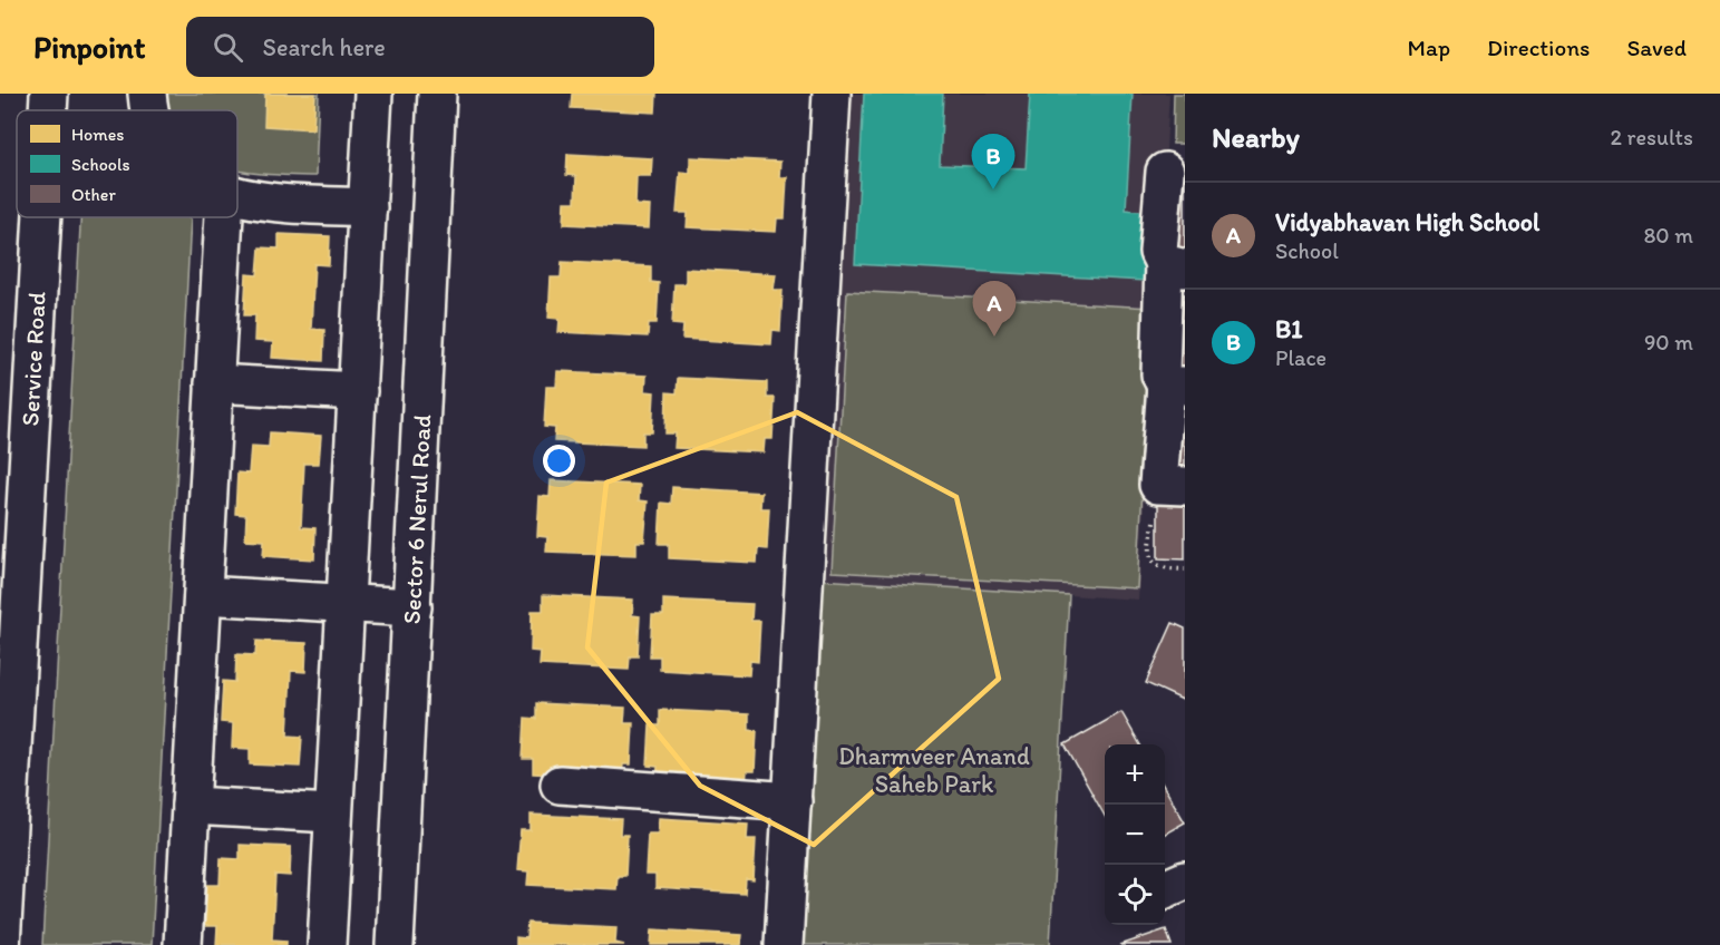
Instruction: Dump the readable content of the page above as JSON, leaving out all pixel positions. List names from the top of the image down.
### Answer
{
  "streets": {
    "street": ["Service Road", "Sector 6 Nerul Road"]
  },
  "parks": ["Dharmveer Anand Saheb Park"],
  "legend": ["Homes", "Schools", "Other"],
  "page": {
    "header": "Pinpoint",
    "search": "Search here",
    "nav": ["Map", "Directions", "Saved"],
    "heading": ["Nearby", "2 results"],
    "pins": ["B", "A"],
    "list": [
      {
        "mark": "A",
        "name": "Vidyabhavan High School",
        "note": "School",
        "value": "80 m"
      },
      {
        "mark": "B",
        "name": "B1",
        "note": "Place",
        "value": "90 m"
      }
    ],
    "map_buttons": ["+", "−"]
  }
}
